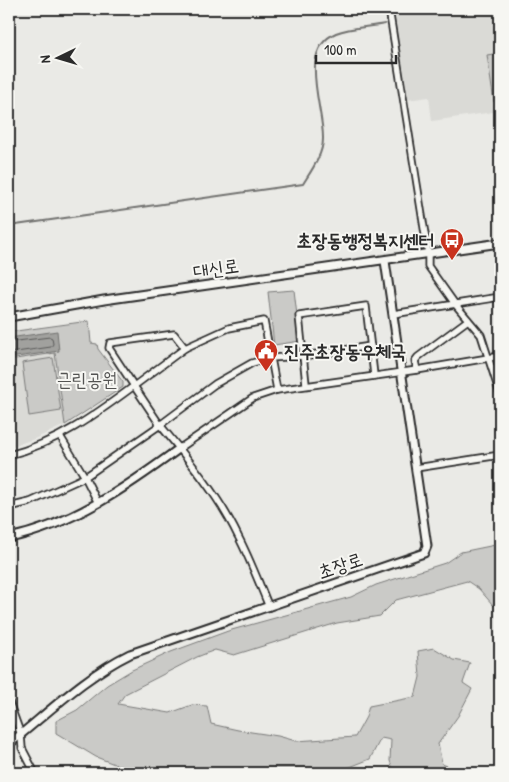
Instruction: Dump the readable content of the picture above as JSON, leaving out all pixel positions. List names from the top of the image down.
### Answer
{
  "streets": {
    "street": ["대신로", "초장로"]
  },
  "crossings": [
    ["대신로", "초장로"]
  ],
  "parks": ["근린공원"],
  "places": {
    "bus stop": ["초장동행정복지센터"],
    "public building": ["진주초장동우체국"]
  },
  "scale_bar": "100 m",
  "north": "left"
}
